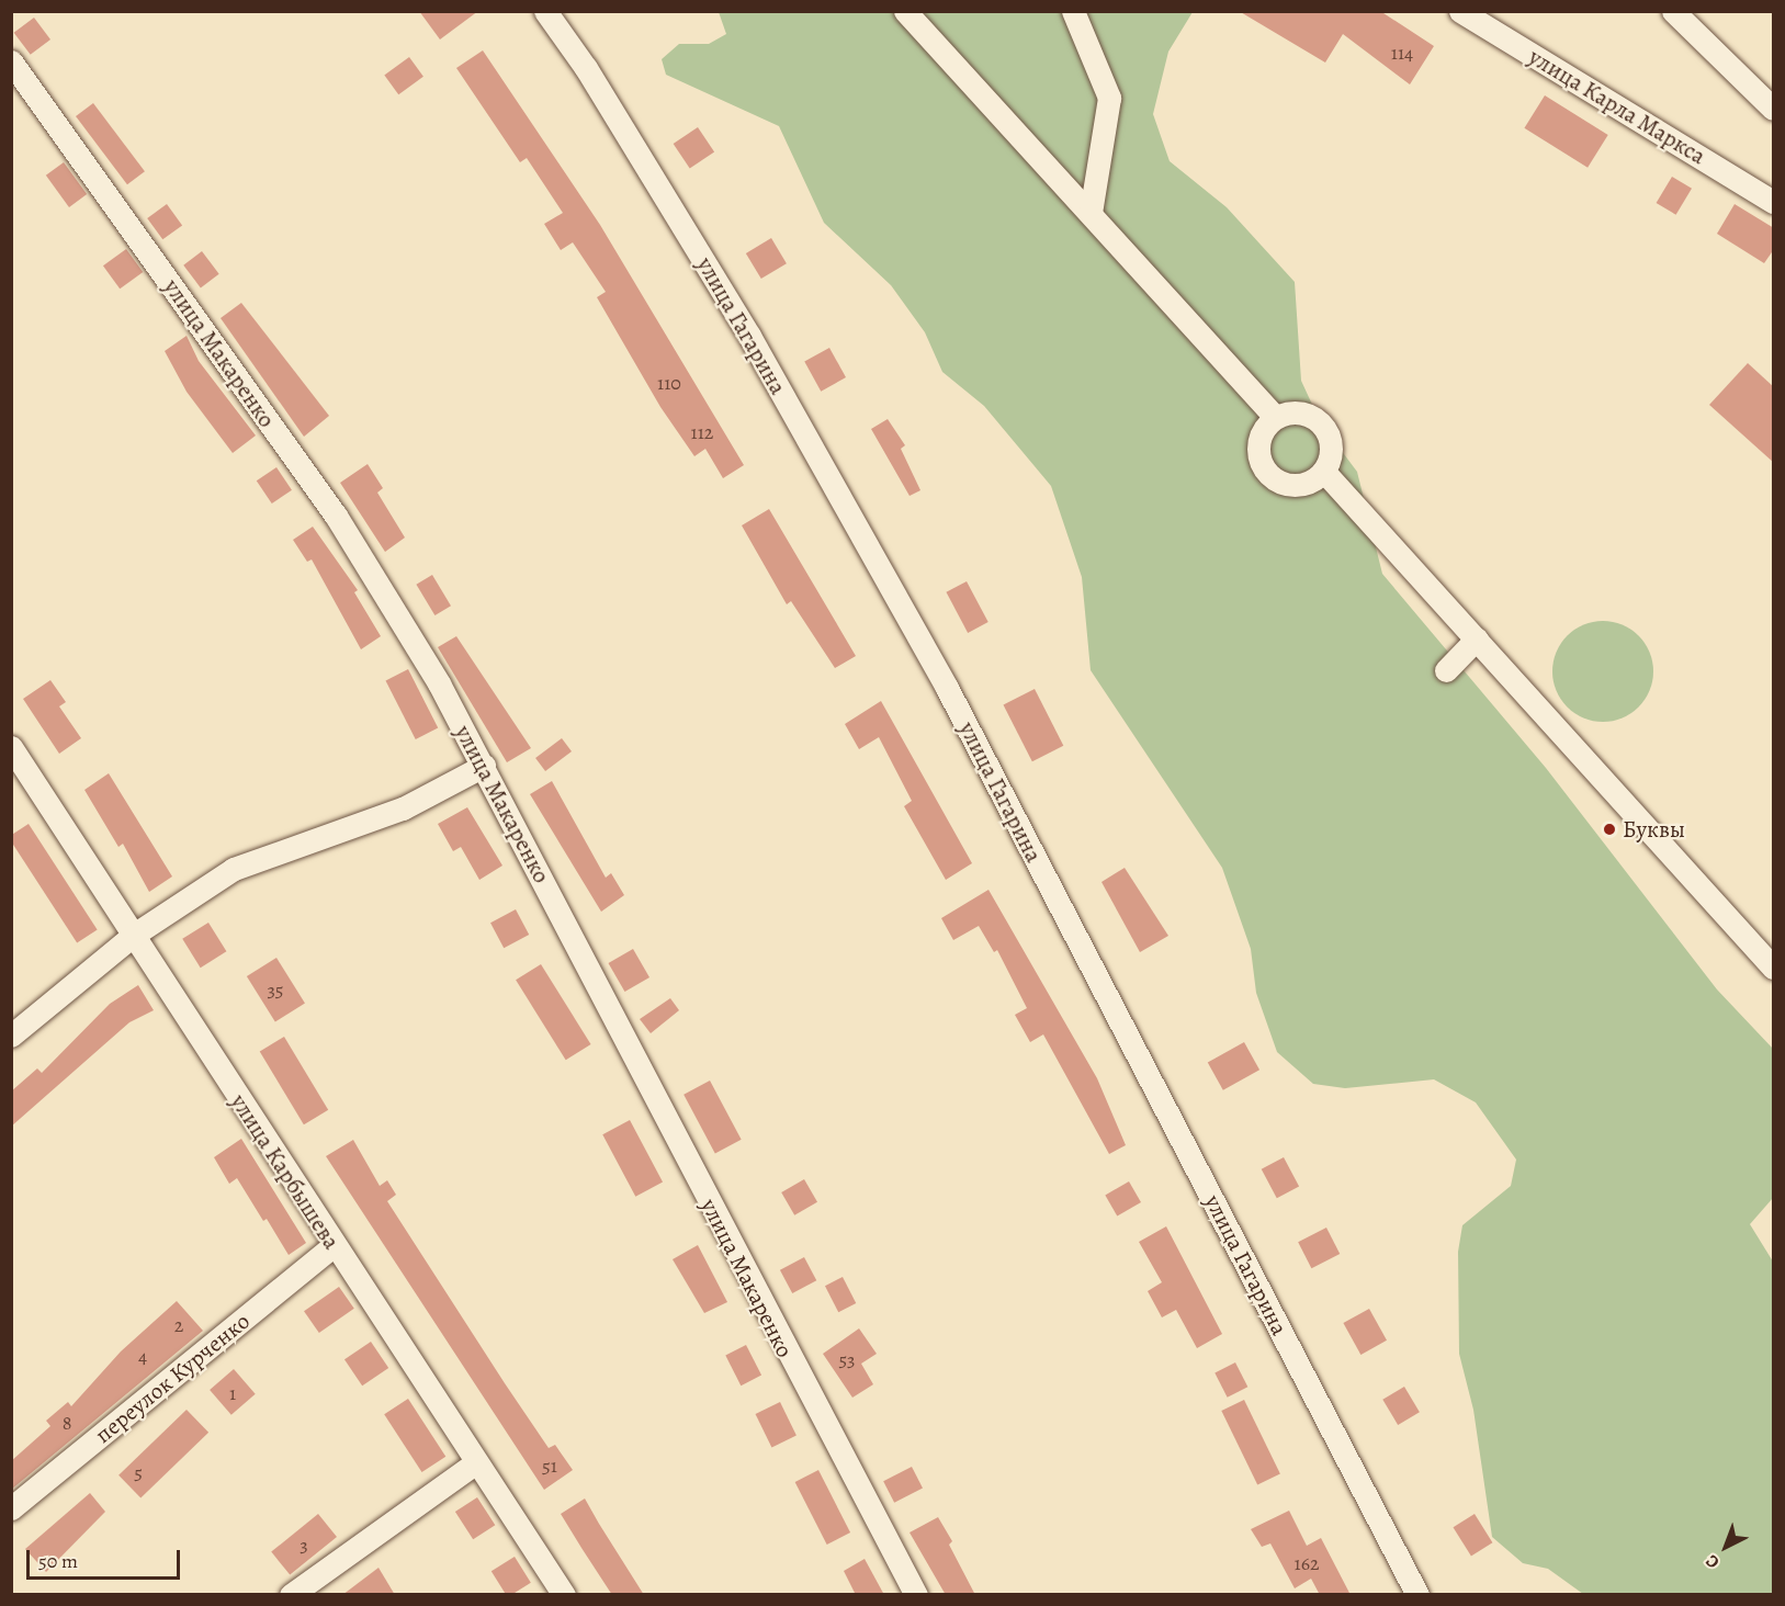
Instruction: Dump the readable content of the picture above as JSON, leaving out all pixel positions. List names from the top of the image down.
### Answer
{
  "streets": {
    "street": [
      "улица Карла Маркса",
      "улица Гагарина",
      "улица Макаренко",
      "улица Карбышева",
      "переулок Курченко"
    ]
  },
  "crossings": [
    ["улица Карбышева", "переулок Курченко"]
  ],
  "places": ["Буквы"],
  "house_numbers": [
    "114",
    "110",
    "112",
    "35",
    "2",
    "4",
    "53",
    "1",
    "8",
    "51",
    "5",
    "3",
    "162"
  ],
  "scale_bar": "50 m",
  "north": "bottom left"
}
